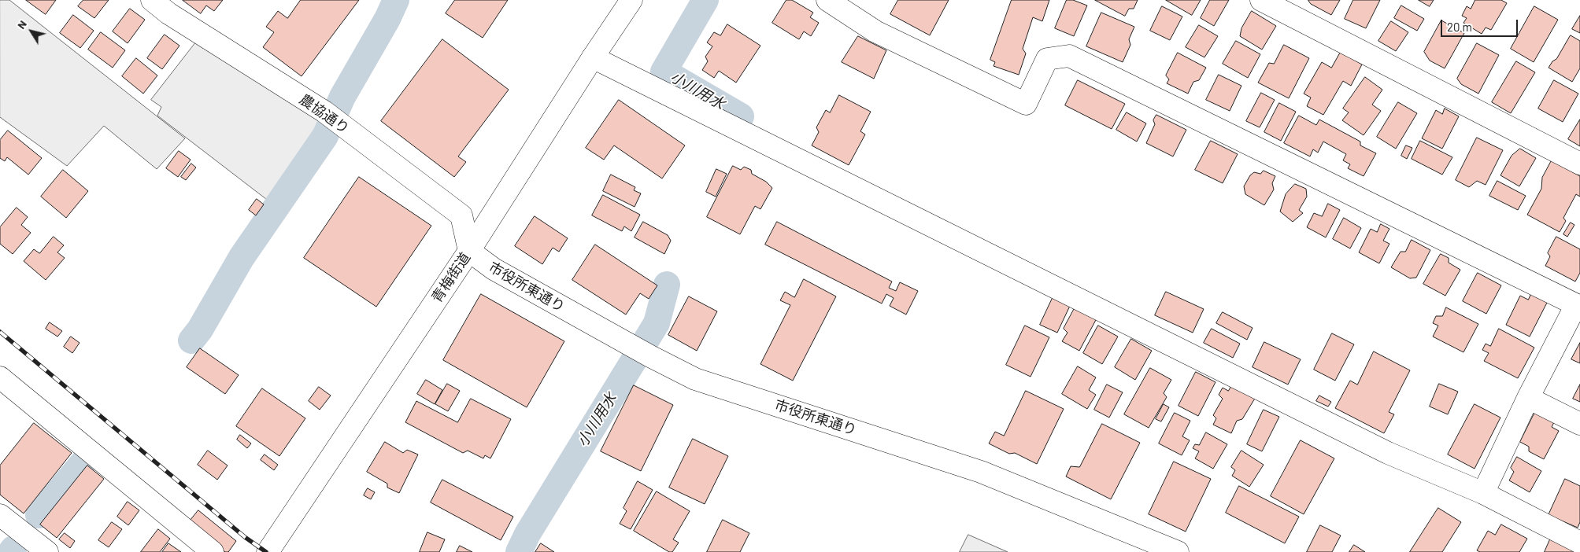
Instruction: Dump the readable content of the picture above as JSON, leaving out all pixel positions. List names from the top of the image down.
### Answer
{
  "streets": {
    "street": ["農協通り", "青梅街道", "市役所東通り"]
  },
  "crossings": [
    ["農協通り", "青梅街道"],
    ["農協通り", "市役所東通り"],
    ["青梅街道", "市役所東通り"]
  ],
  "water": ["小川用水"],
  "scale_bar": "20 m",
  "north": "top left"
}
